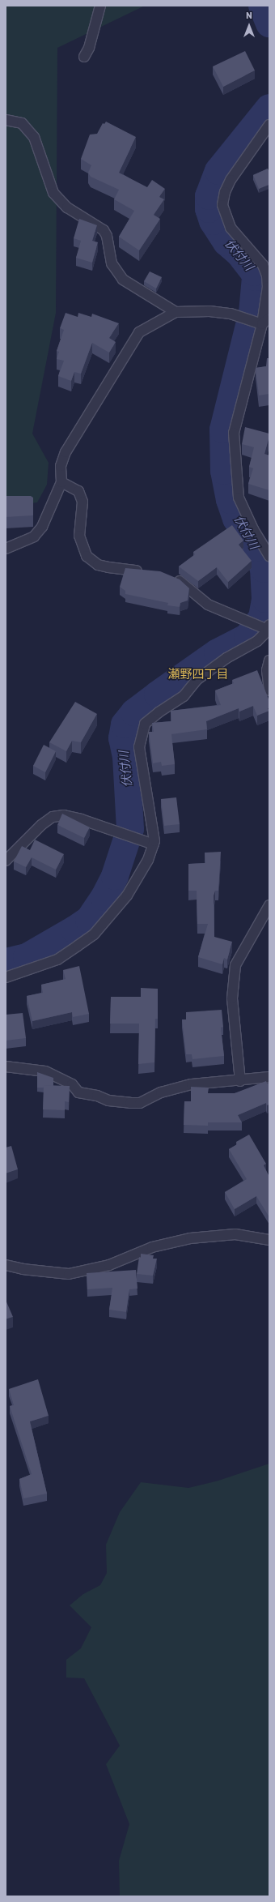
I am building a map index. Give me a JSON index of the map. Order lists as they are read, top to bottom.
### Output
{
  "districts": ["瀬野四丁目"],
  "water": ["伏付川"],
  "north": "top"
}
